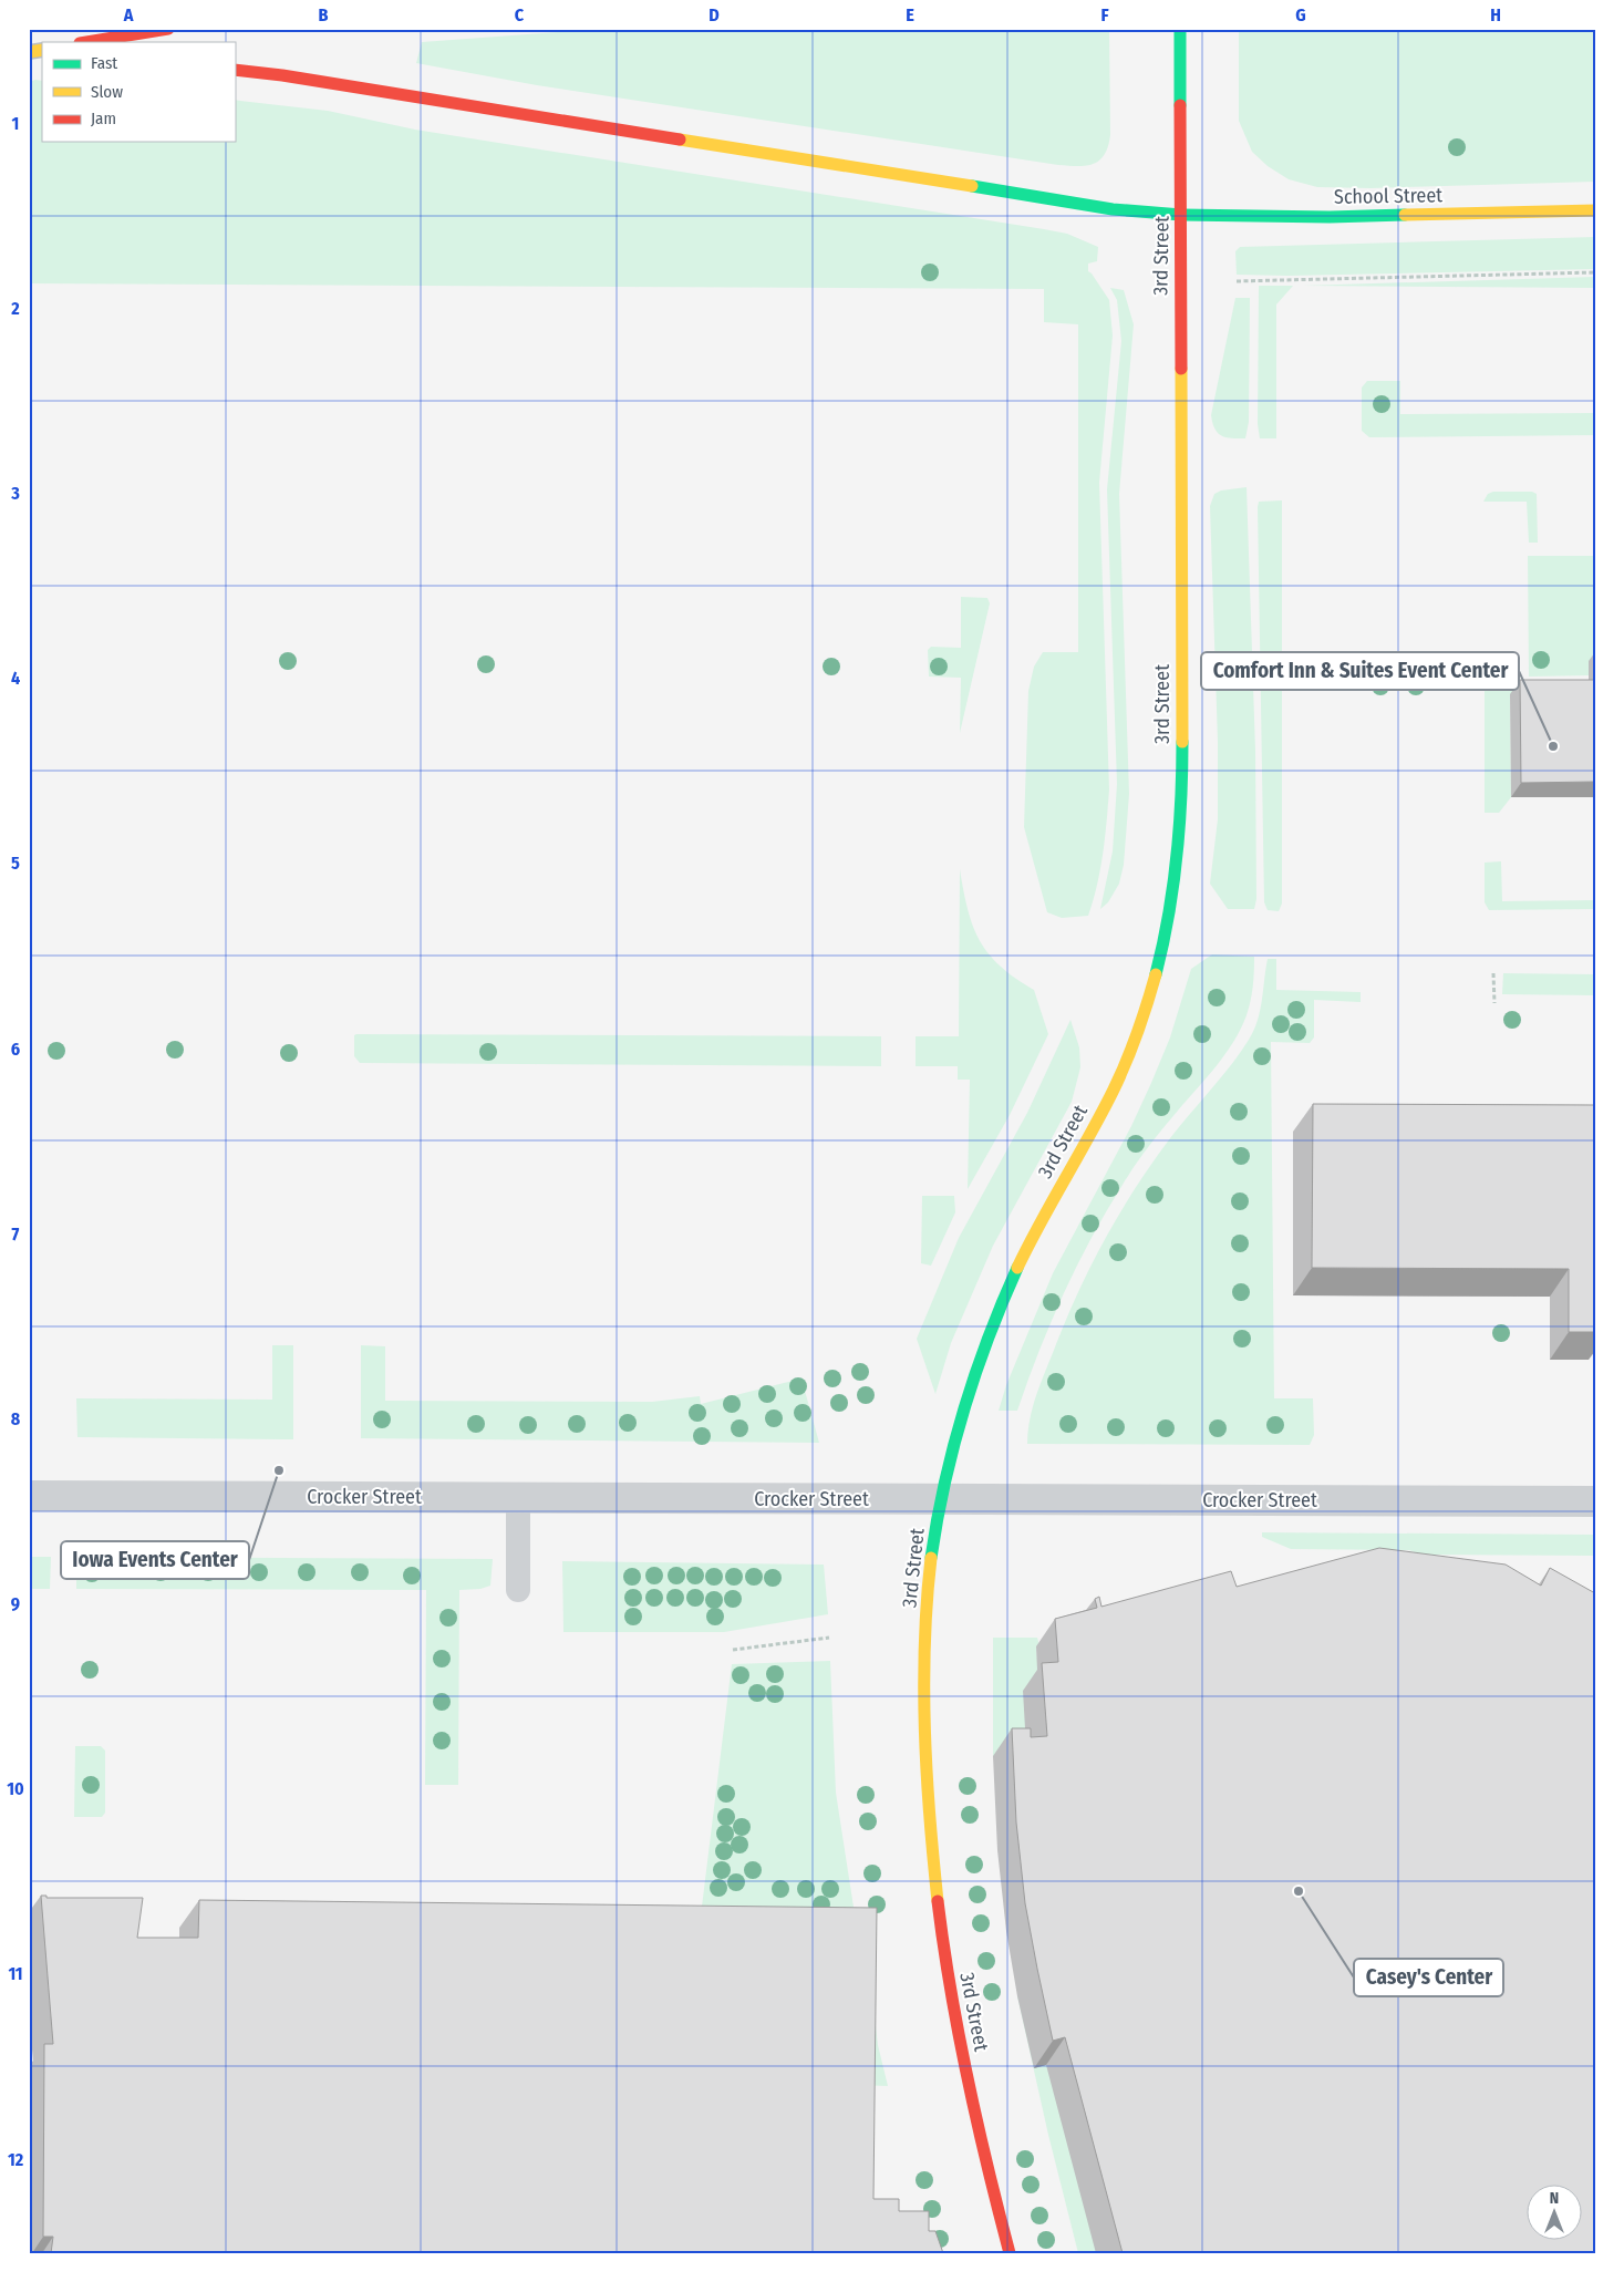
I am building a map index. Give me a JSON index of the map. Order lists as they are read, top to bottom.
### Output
{
  "streets": {
    "main road": ["School Street", "3rd Street"],
    "street": ["Crocker Street"]
  },
  "crossings": [
    ["School Street", "3rd Street"],
    ["3rd Street", "Crocker Street"]
  ],
  "places": ["Comfort Inn & Suites Event Center", "Iowa Events Center", "Casey's Center"],
  "legend": ["Fast", "Slow", "Jam"],
  "north": "top",
  "grid": {
    "columns": [
      "A",
      "B",
      "C",
      "D",
      "E",
      "F",
      "G",
      "H"
    ],
    "rows": [
      "1",
      "2",
      "3",
      "4",
      "5",
      "6",
      "7",
      "8",
      "9",
      "10",
      "11",
      "12"
    ]
  }
}
